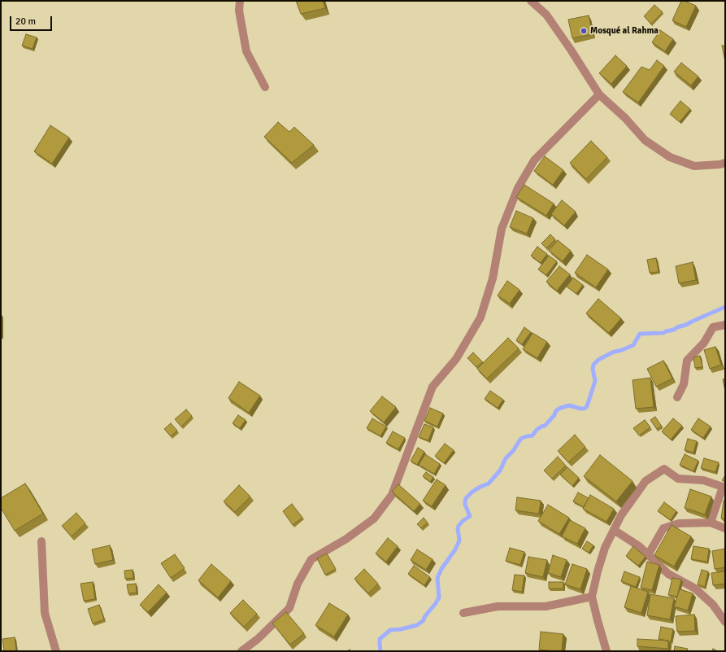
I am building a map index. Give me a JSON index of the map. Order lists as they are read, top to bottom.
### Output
{
  "places": ["Mosqué al Rahma"],
  "scale_bar": "20 m"
}
